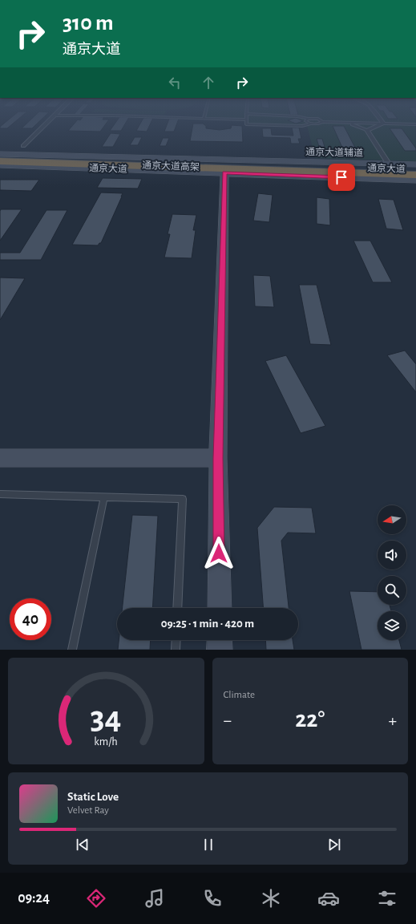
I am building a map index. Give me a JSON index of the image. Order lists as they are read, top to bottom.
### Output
{
  "streets": {
    "highway": ["通京大道高架", "通京大道"],
    "street": ["通京大道辅道"]
  },
  "crossings": [
    ["通京大道辅道", "通京大道"],
    ["通京大道高架", "通京大道"]
  ],
  "north": "left",
  "page": {
    "turn": ["310 m", "通京大道"],
    "limit": "40",
    "trip": "09:25 · 1 min · 420 m",
    "tile": "Climate",
    "heat": ["−", "22°", "+"],
    "song": ["Static Love", "Velvet Ray"],
    "tabs": "09:24",
    "gauge": ["34", "km/h"]
  }
}
